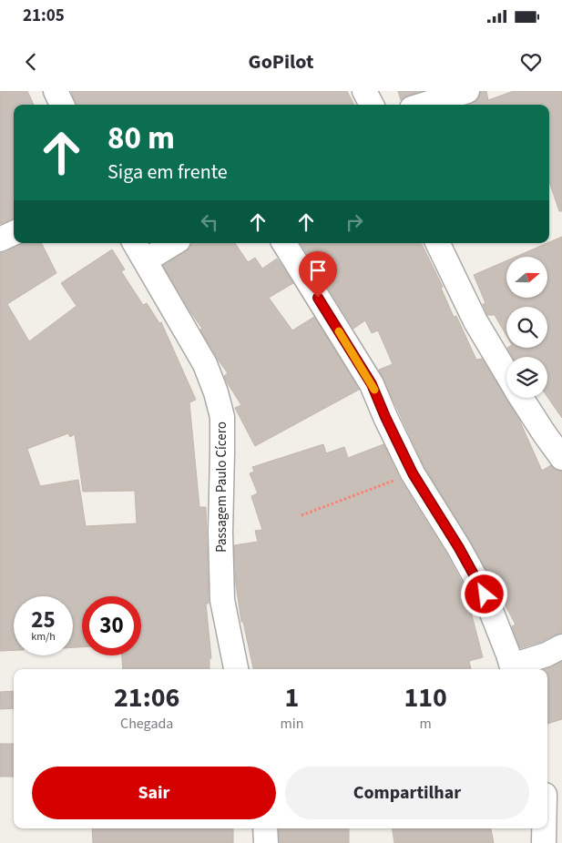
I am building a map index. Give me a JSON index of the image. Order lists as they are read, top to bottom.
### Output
{
  "streets": {
    "street": ["Passagem Paulo Cícero"]
  },
  "north": "right",
  "page": {
    "status": "21:05",
    "header": "GoPilot",
    "turn": ["80 m", "Siga em frente"],
    "speed": "25 km/h",
    "limit": "30",
    "eta": [
      "21:06",
      "Chegada",
      "1",
      "min",
      "110",
      "m"
    ],
    "buttons": ["Sair", "Compartilhar"]
  }
}
